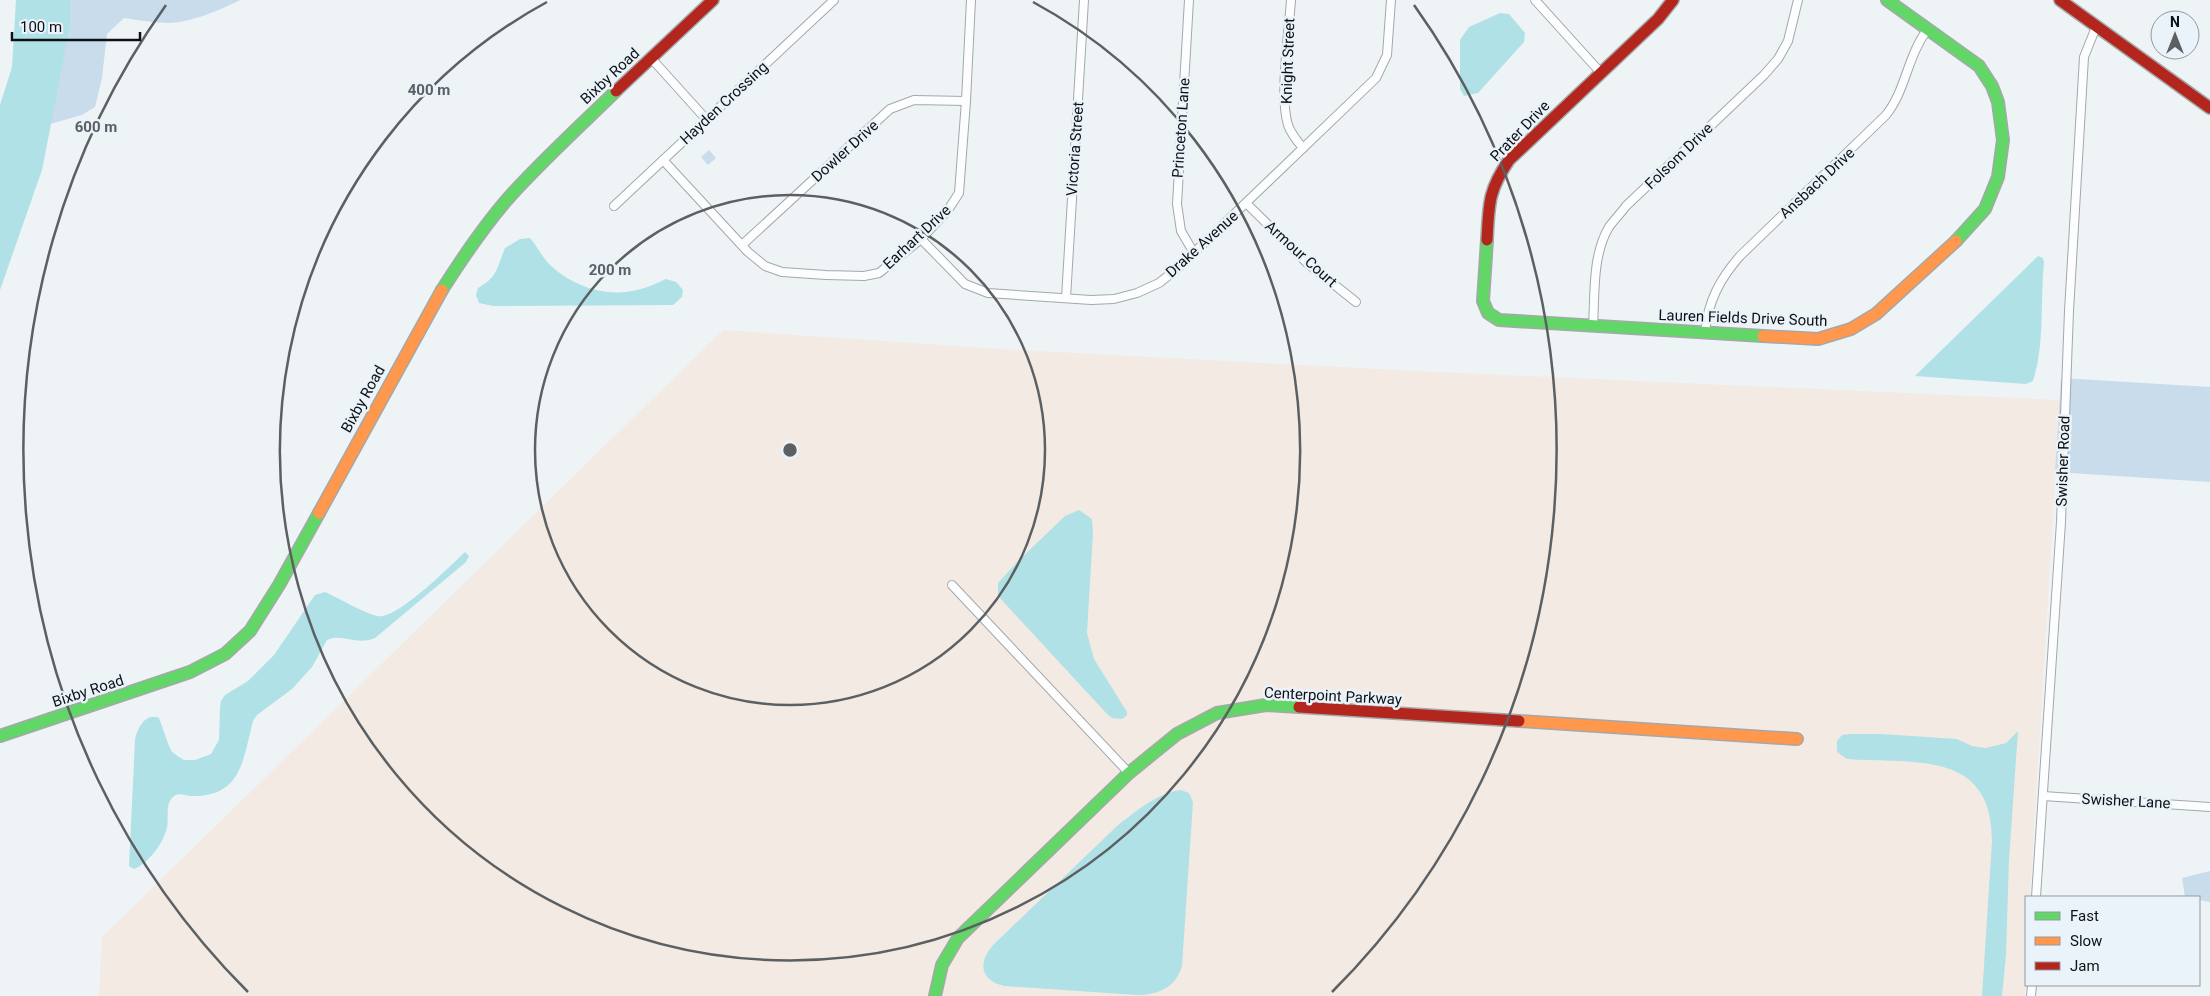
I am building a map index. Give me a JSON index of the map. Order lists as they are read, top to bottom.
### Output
{
  "streets": {
    "street": [
      "Knight Street",
      "Bixby Road",
      "Hayden Crossing",
      "Princeton Lane",
      "Prater Drive",
      "Victoria Street",
      "Dowler Drive",
      "Folsom Drive",
      "Ansbach Drive",
      "Earhart Drive",
      "Drake Avenue",
      "Armour Court",
      "Lauren Fields Drive South",
      "Swisher Road",
      "Centerpoint Parkway",
      "Swisher Lane"
    ]
  },
  "crossings": [
    ["Knight Street", "Drake Avenue"],
    ["Hayden Crossing", "Earhart Drive"],
    ["Princeton Lane", "Drake Avenue"],
    ["Prater Drive", "Lauren Fields Drive South"],
    ["Victoria Street", "Drake Avenue"],
    ["Dowler Drive", "Earhart Drive"],
    ["Folsom Drive", "Lauren Fields Drive South"],
    ["Ansbach Drive", "Lauren Fields Drive South"],
    ["Earhart Drive", "Drake Avenue"],
    ["Drake Avenue", "Armour Court"],
    ["Swisher Road", "Swisher Lane"]
  ],
  "legend": ["Fast", "Slow", "Jam"],
  "scale_bar": "100 m",
  "north": "top",
  "rings": ["400 m", "600 m", "200 m"]
}
